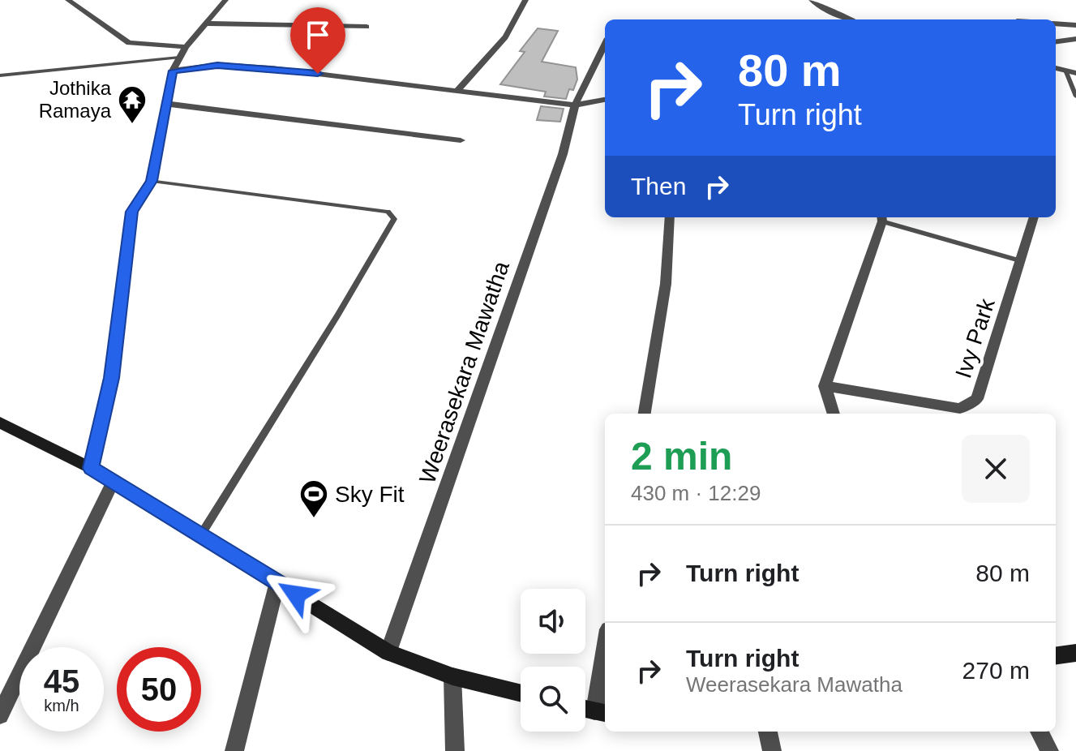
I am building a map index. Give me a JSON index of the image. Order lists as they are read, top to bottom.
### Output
{
  "streets": {
    "street": ["Ivy Park", "Weerasekara Mawatha"]
  },
  "places": {
    "temple": ["Jothika Ramaya"],
    "sports": ["Sky Fit"]
  },
  "page": {
    "turn": ["80 m", "Turn right"],
    "then": "Then",
    "heading": ["2 min", "430 m · 12:29"],
    "list": [
      {
        "name": "Turn right",
        "value": "80 m"
      },
      {
        "name": "Turn right",
        "note": "Weerasekara Mawatha",
        "value": "270 m"
      }
    ],
    "speed": "45 km/h",
    "limit": "50"
  }
}
